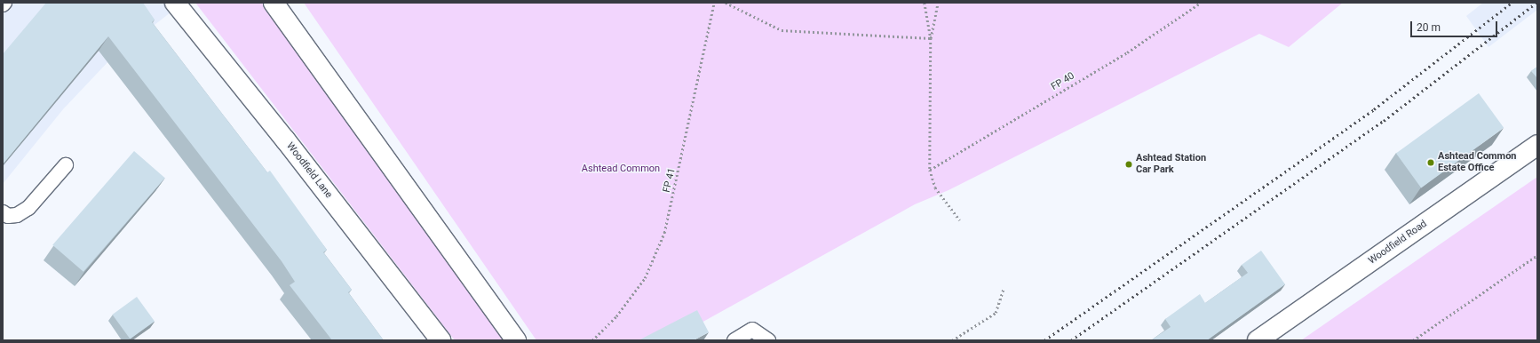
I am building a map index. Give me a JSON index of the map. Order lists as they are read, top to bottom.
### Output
{
  "streets": {
    "street": ["Woodfield Lane", "Woodfield Road"],
    "path": ["FP 40", "FP 41"]
  },
  "parks": ["Ashtead Common"],
  "places": ["Ashtead Common Estate Office", "Ashtead Station Car Park"],
  "scale_bar": "20 m"
}
